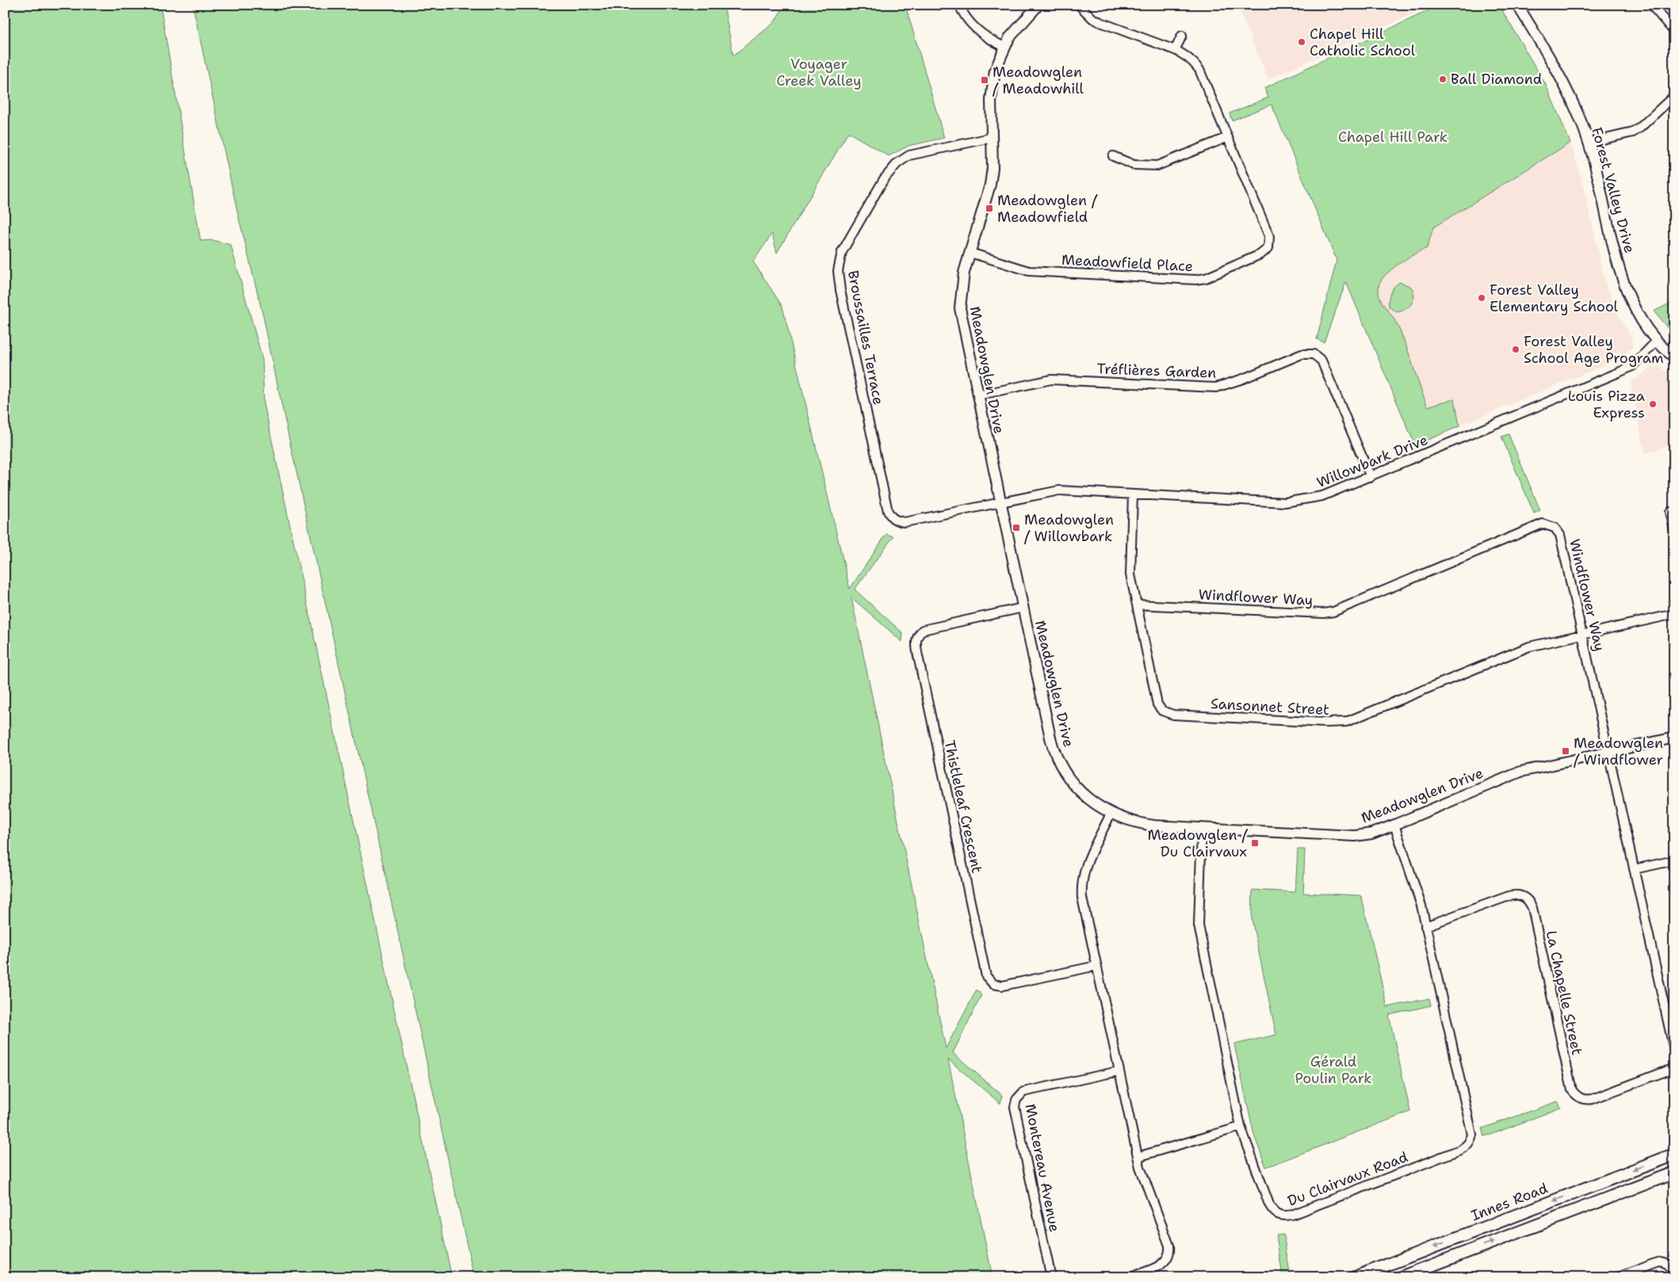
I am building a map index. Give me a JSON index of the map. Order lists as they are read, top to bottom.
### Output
{
  "streets": {
    "main road": ["Innes Road"],
    "street": [
      "Forest Valley Drive",
      "Meadowfield Place",
      "Broussailles Terrace",
      "Meadowglen Drive",
      "Tréflières Garden",
      "Willowbark Drive",
      "Windflower Way",
      "Sansonnet Street",
      "Thistleleaf Crescent",
      "La Chapelle Street",
      "Montereau Avenue",
      "Du Clairvaux Road"
    ]
  },
  "crossings": [
    ["Forest Valley Drive", "Willowbark Drive"],
    ["Meadowfield Place", "Meadowglen Drive"],
    ["Broussailles Terrace", "Meadowglen Drive"],
    ["Broussailles Terrace", "Willowbark Drive"],
    ["Meadowglen Drive", "Tréflières Garden"],
    ["Meadowglen Drive", "Willowbark Drive"],
    ["Meadowglen Drive", "Windflower Way"],
    ["Meadowglen Drive", "Thistleleaf Crescent"],
    ["Meadowglen Drive", "Du Clairvaux Road"],
    ["Tréflières Garden", "Willowbark Drive"],
    ["Willowbark Drive", "Sansonnet Street"],
    ["Windflower Way", "Sansonnet Street"],
    ["La Chapelle Street", "Du Clairvaux Road"]
  ],
  "parks": ["Voyager Creek Valley", "Chapel Hill Park", "Gérald Poulin Park"],
  "places": {
    "other": [
      "Chapel Hill Catholic School",
      "Ball Diamond",
      "Forest Valley Elementary School",
      "Forest Valley School Age Program",
      "Louis Pizza Express"
    ],
    "transit": [
      "Meadowglen / Meadowhill",
      "Meadowglen / Meadowfield",
      "Meadowglen / Willowbark",
      "Meadowglen / Windflower",
      "Meadowglen / Du Clairvaux"
    ]
  }
}
